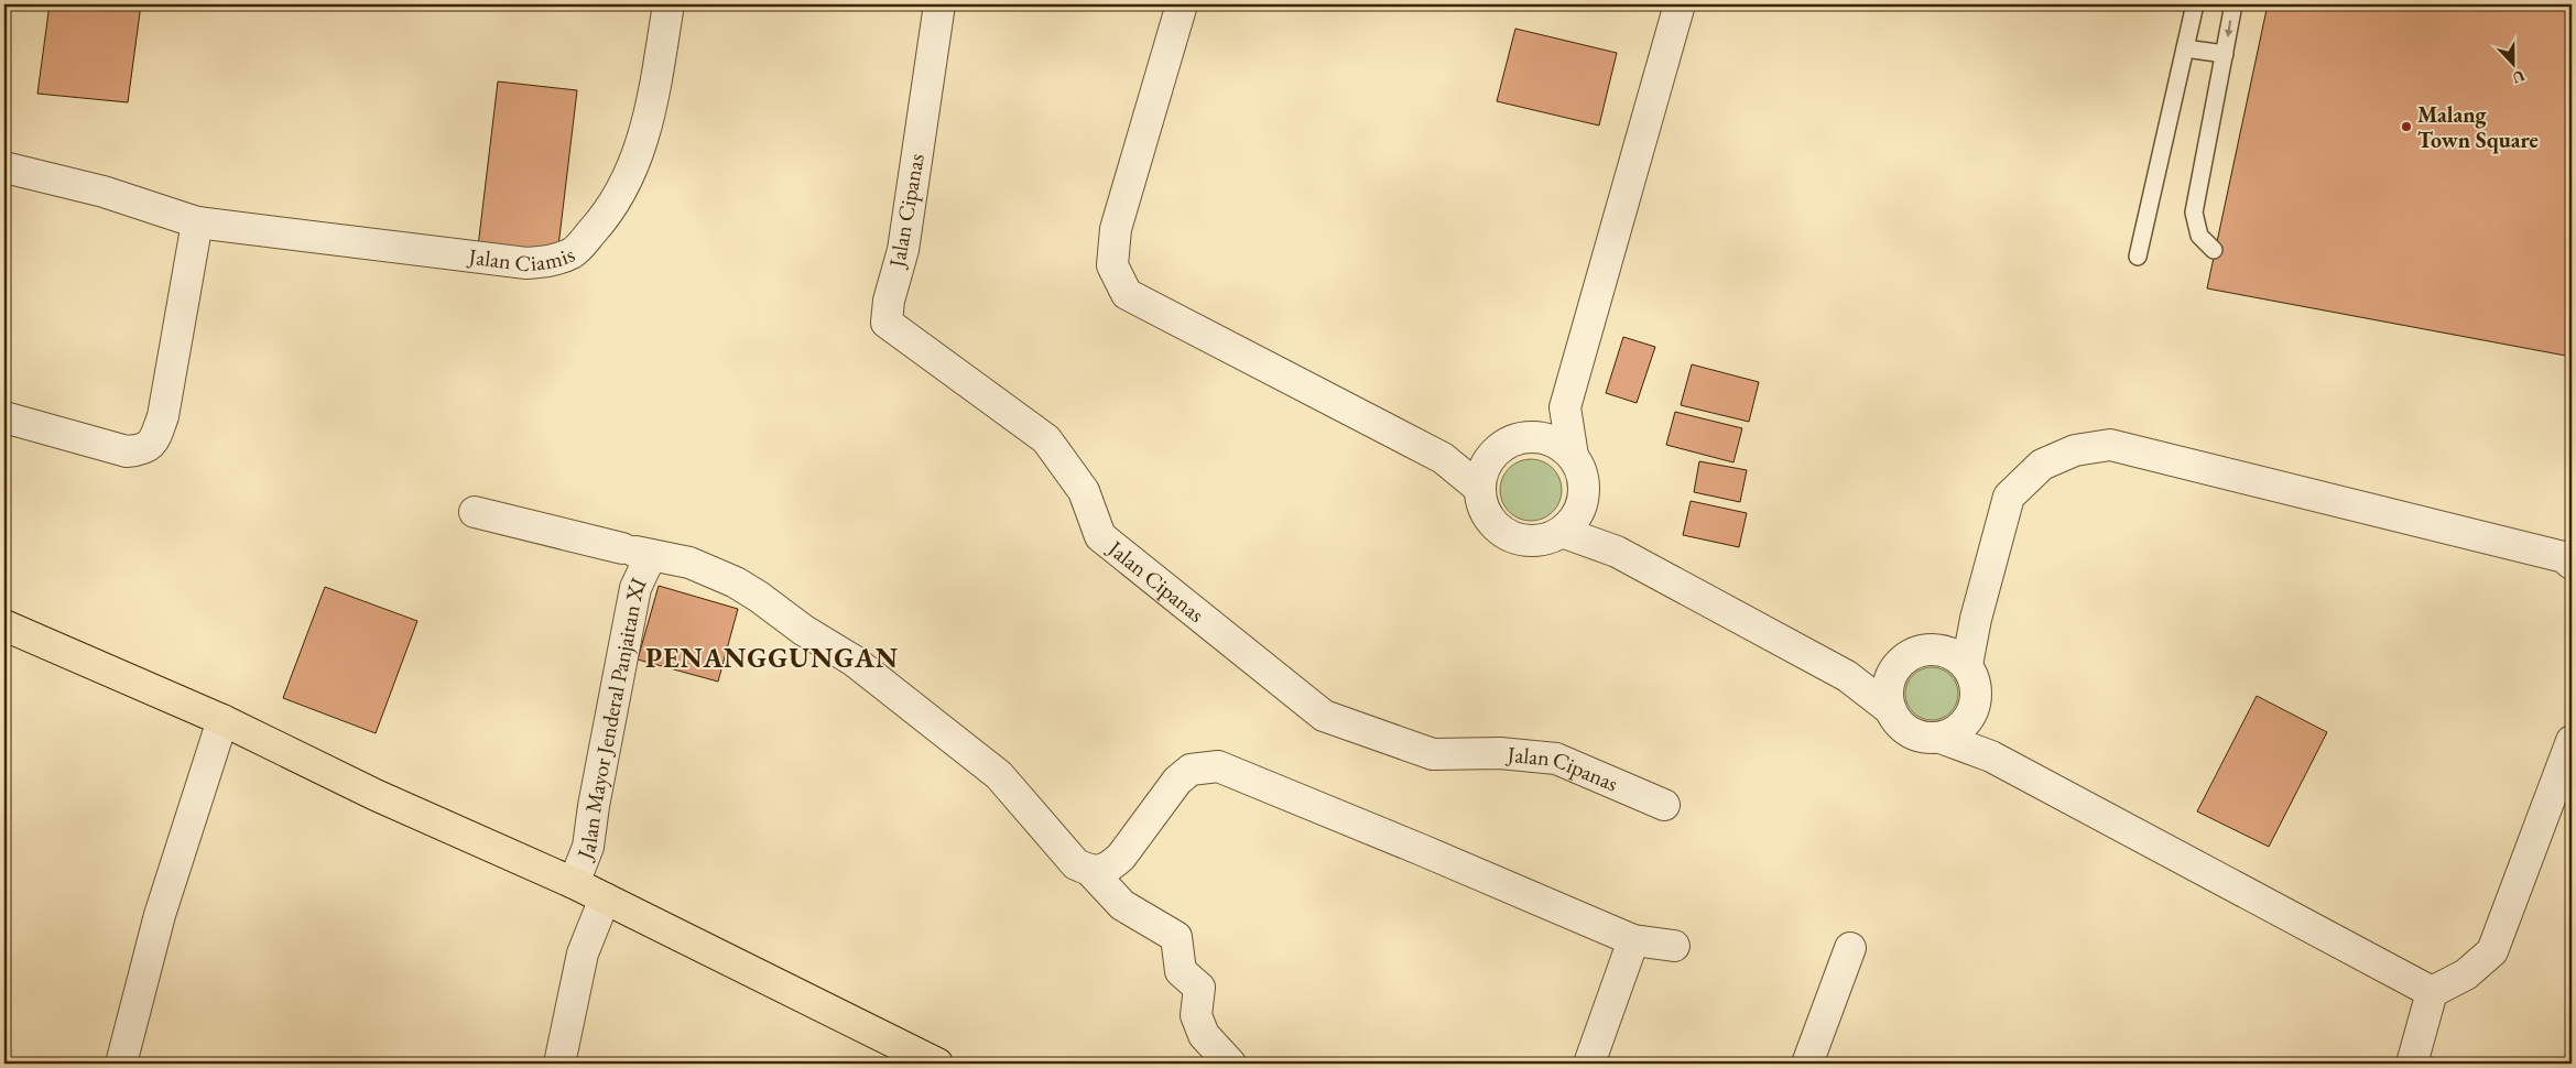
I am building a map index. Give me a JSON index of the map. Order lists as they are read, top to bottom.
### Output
{
  "streets": {
    "street": ["Jalan Cipanas", "Jalan Ciamis", "Jalan Mayor Jenderal Panjaitan XI"]
  },
  "districts": ["PENANGGUNGAN"],
  "places": ["Malang Town Square"],
  "north": "bottom"
}
